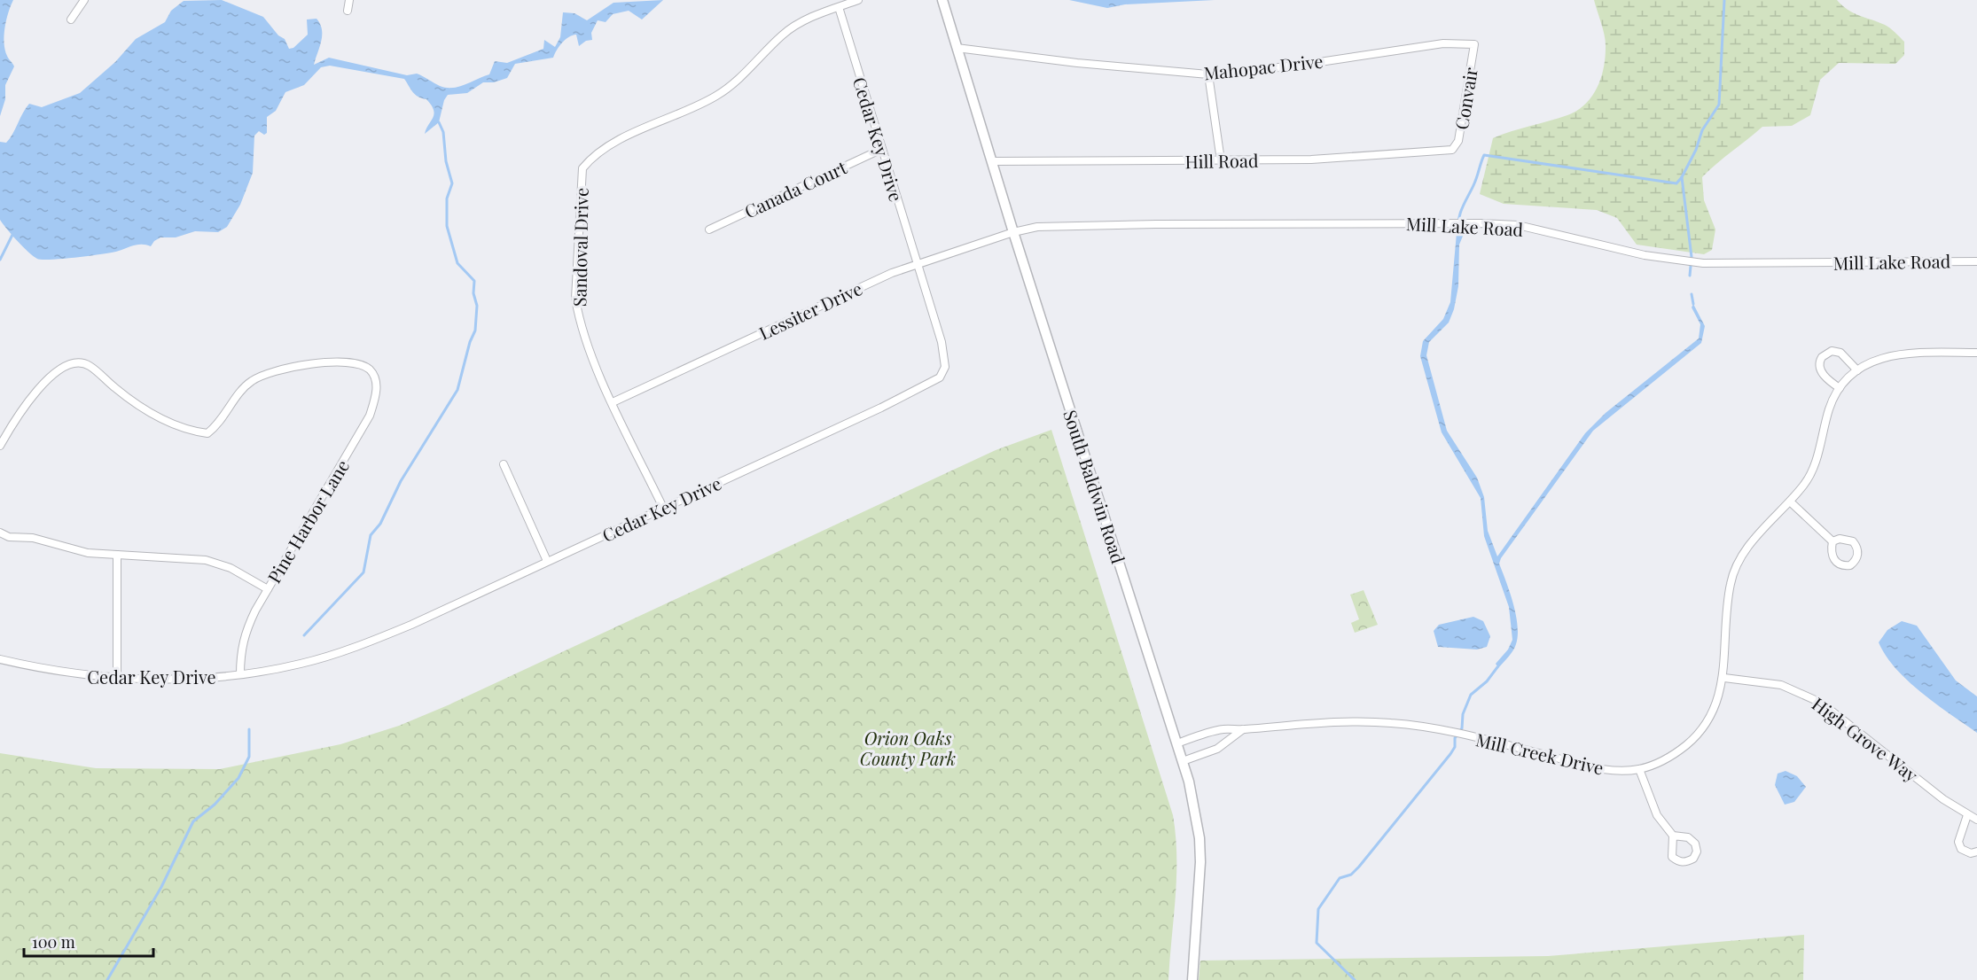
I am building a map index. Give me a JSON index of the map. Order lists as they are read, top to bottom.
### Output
{
  "streets": {
    "main road": ["South Baldwin Road"],
    "street": [
      "Mahopac Drive",
      "Convair",
      "Cedar Key Drive",
      "Hill Road",
      "Canada Court",
      "Mill Lake Road",
      "Sandoval Drive",
      "Lessiter Drive",
      "Pine Harbor Lane",
      "High Grove Way",
      "Mill Creek Drive"
    ]
  },
  "crossings": [
    ["Mahopac Drive", "Convair"],
    ["Mahopac Drive", "South Baldwin Road"],
    ["Convair", "Hill Road"],
    ["Cedar Key Drive", "Canada Court"],
    ["Cedar Key Drive", "Sandoval Drive"],
    ["Cedar Key Drive", "Lessiter Drive"],
    ["Cedar Key Drive", "Pine Harbor Lane"],
    ["Hill Road", "South Baldwin Road"],
    ["Mill Lake Road", "Lessiter Drive"],
    ["Mill Lake Road", "South Baldwin Road"],
    ["Sandoval Drive", "Lessiter Drive"],
    ["Lessiter Drive", "South Baldwin Road"],
    ["South Baldwin Road", "Mill Creek Drive"],
    ["High Grove Way", "Mill Creek Drive"]
  ],
  "parks": ["Orion Oaks County Park"],
  "scale_bar": "100 m"
}
